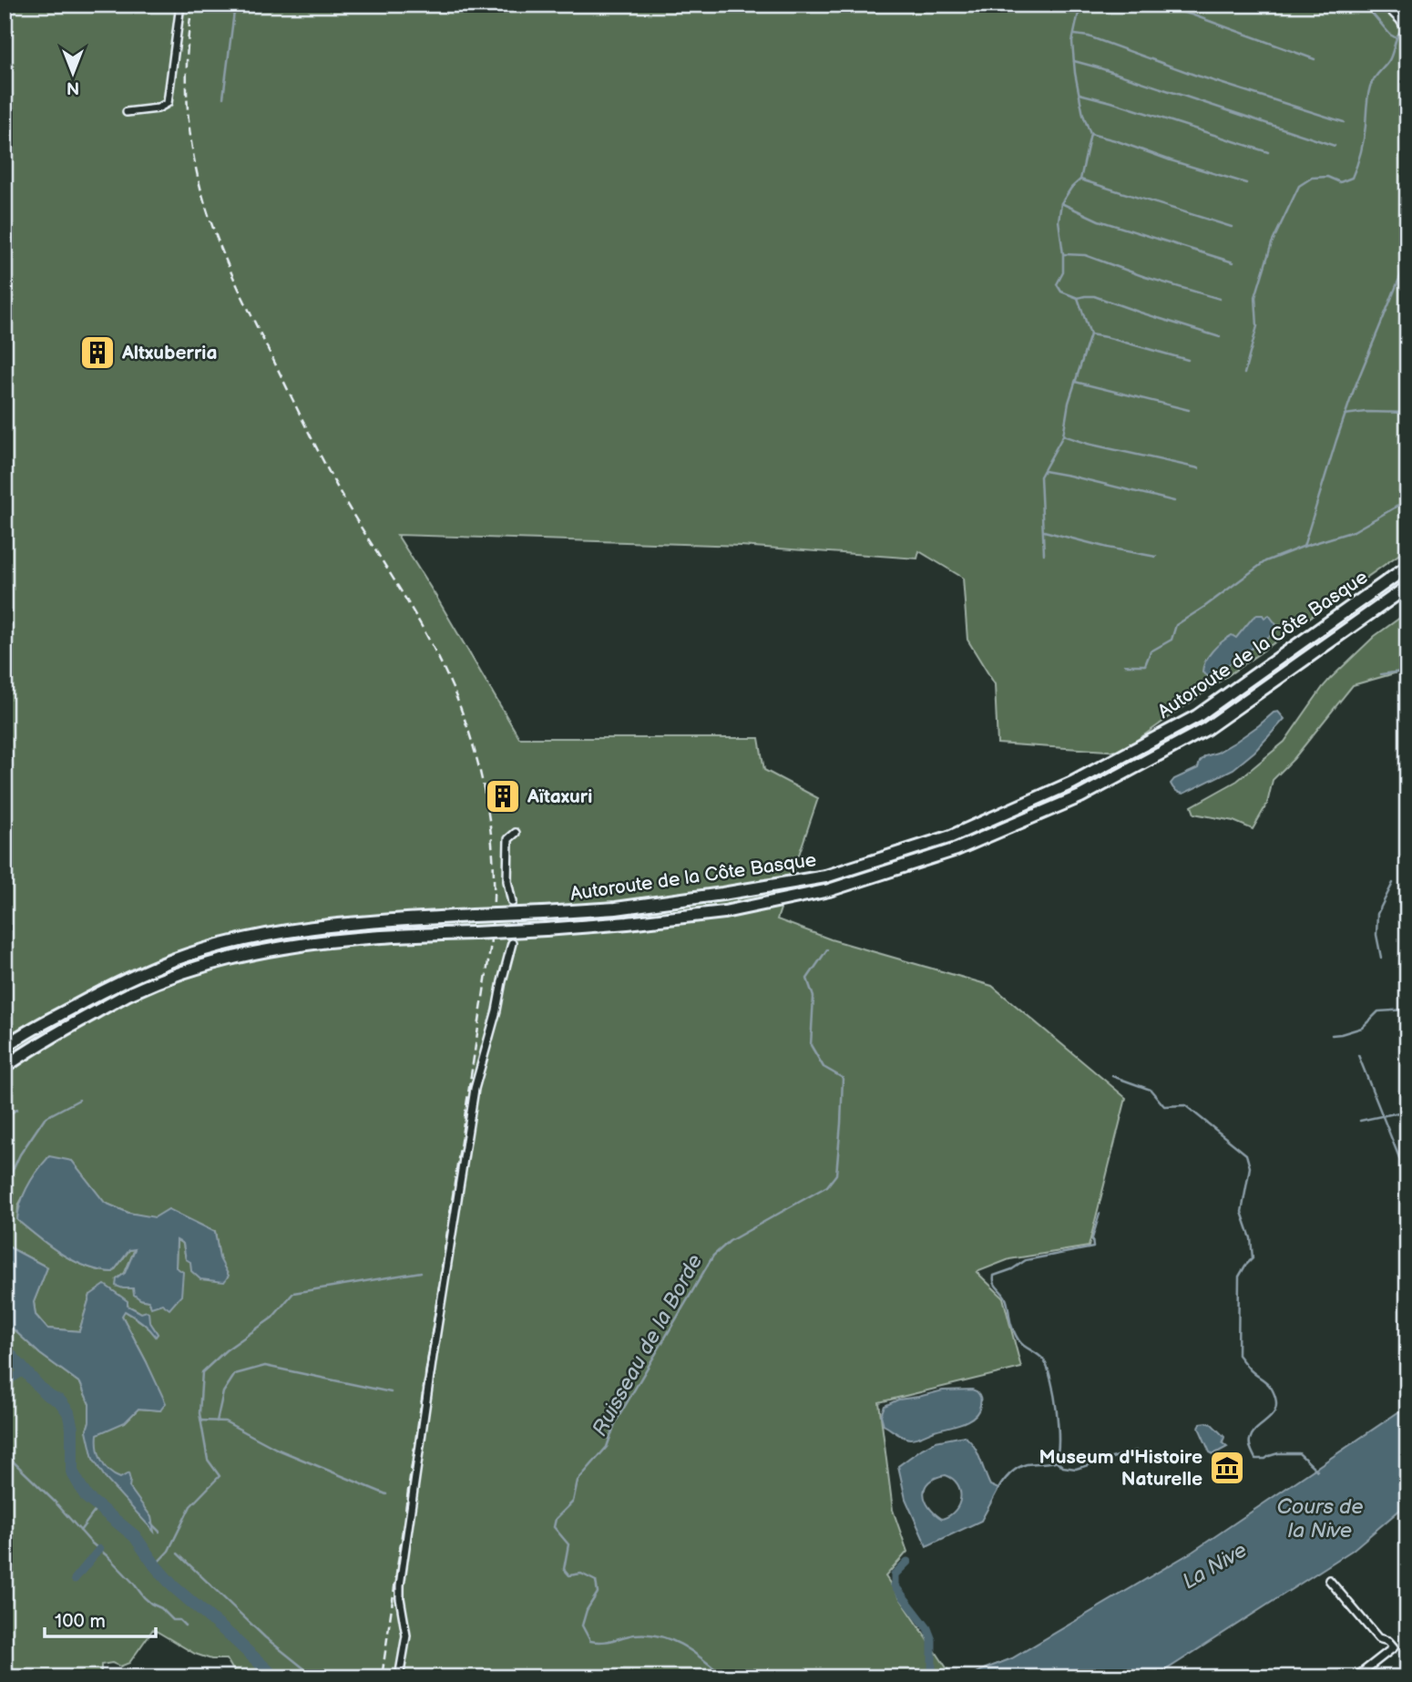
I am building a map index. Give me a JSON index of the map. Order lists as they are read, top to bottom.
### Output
{
  "streets": {
    "highway": ["Autoroute de la Côte Basque"]
  },
  "water": ["Ruisseau de la Borde", "Cours de la Nive", "La Nive"],
  "places": {
    "building": ["Altxuberria", "Aïtaxuri"],
    "museum": ["Museum d'Histoire Naturelle"]
  },
  "scale_bar": "100 m",
  "north": "bottom"
}
